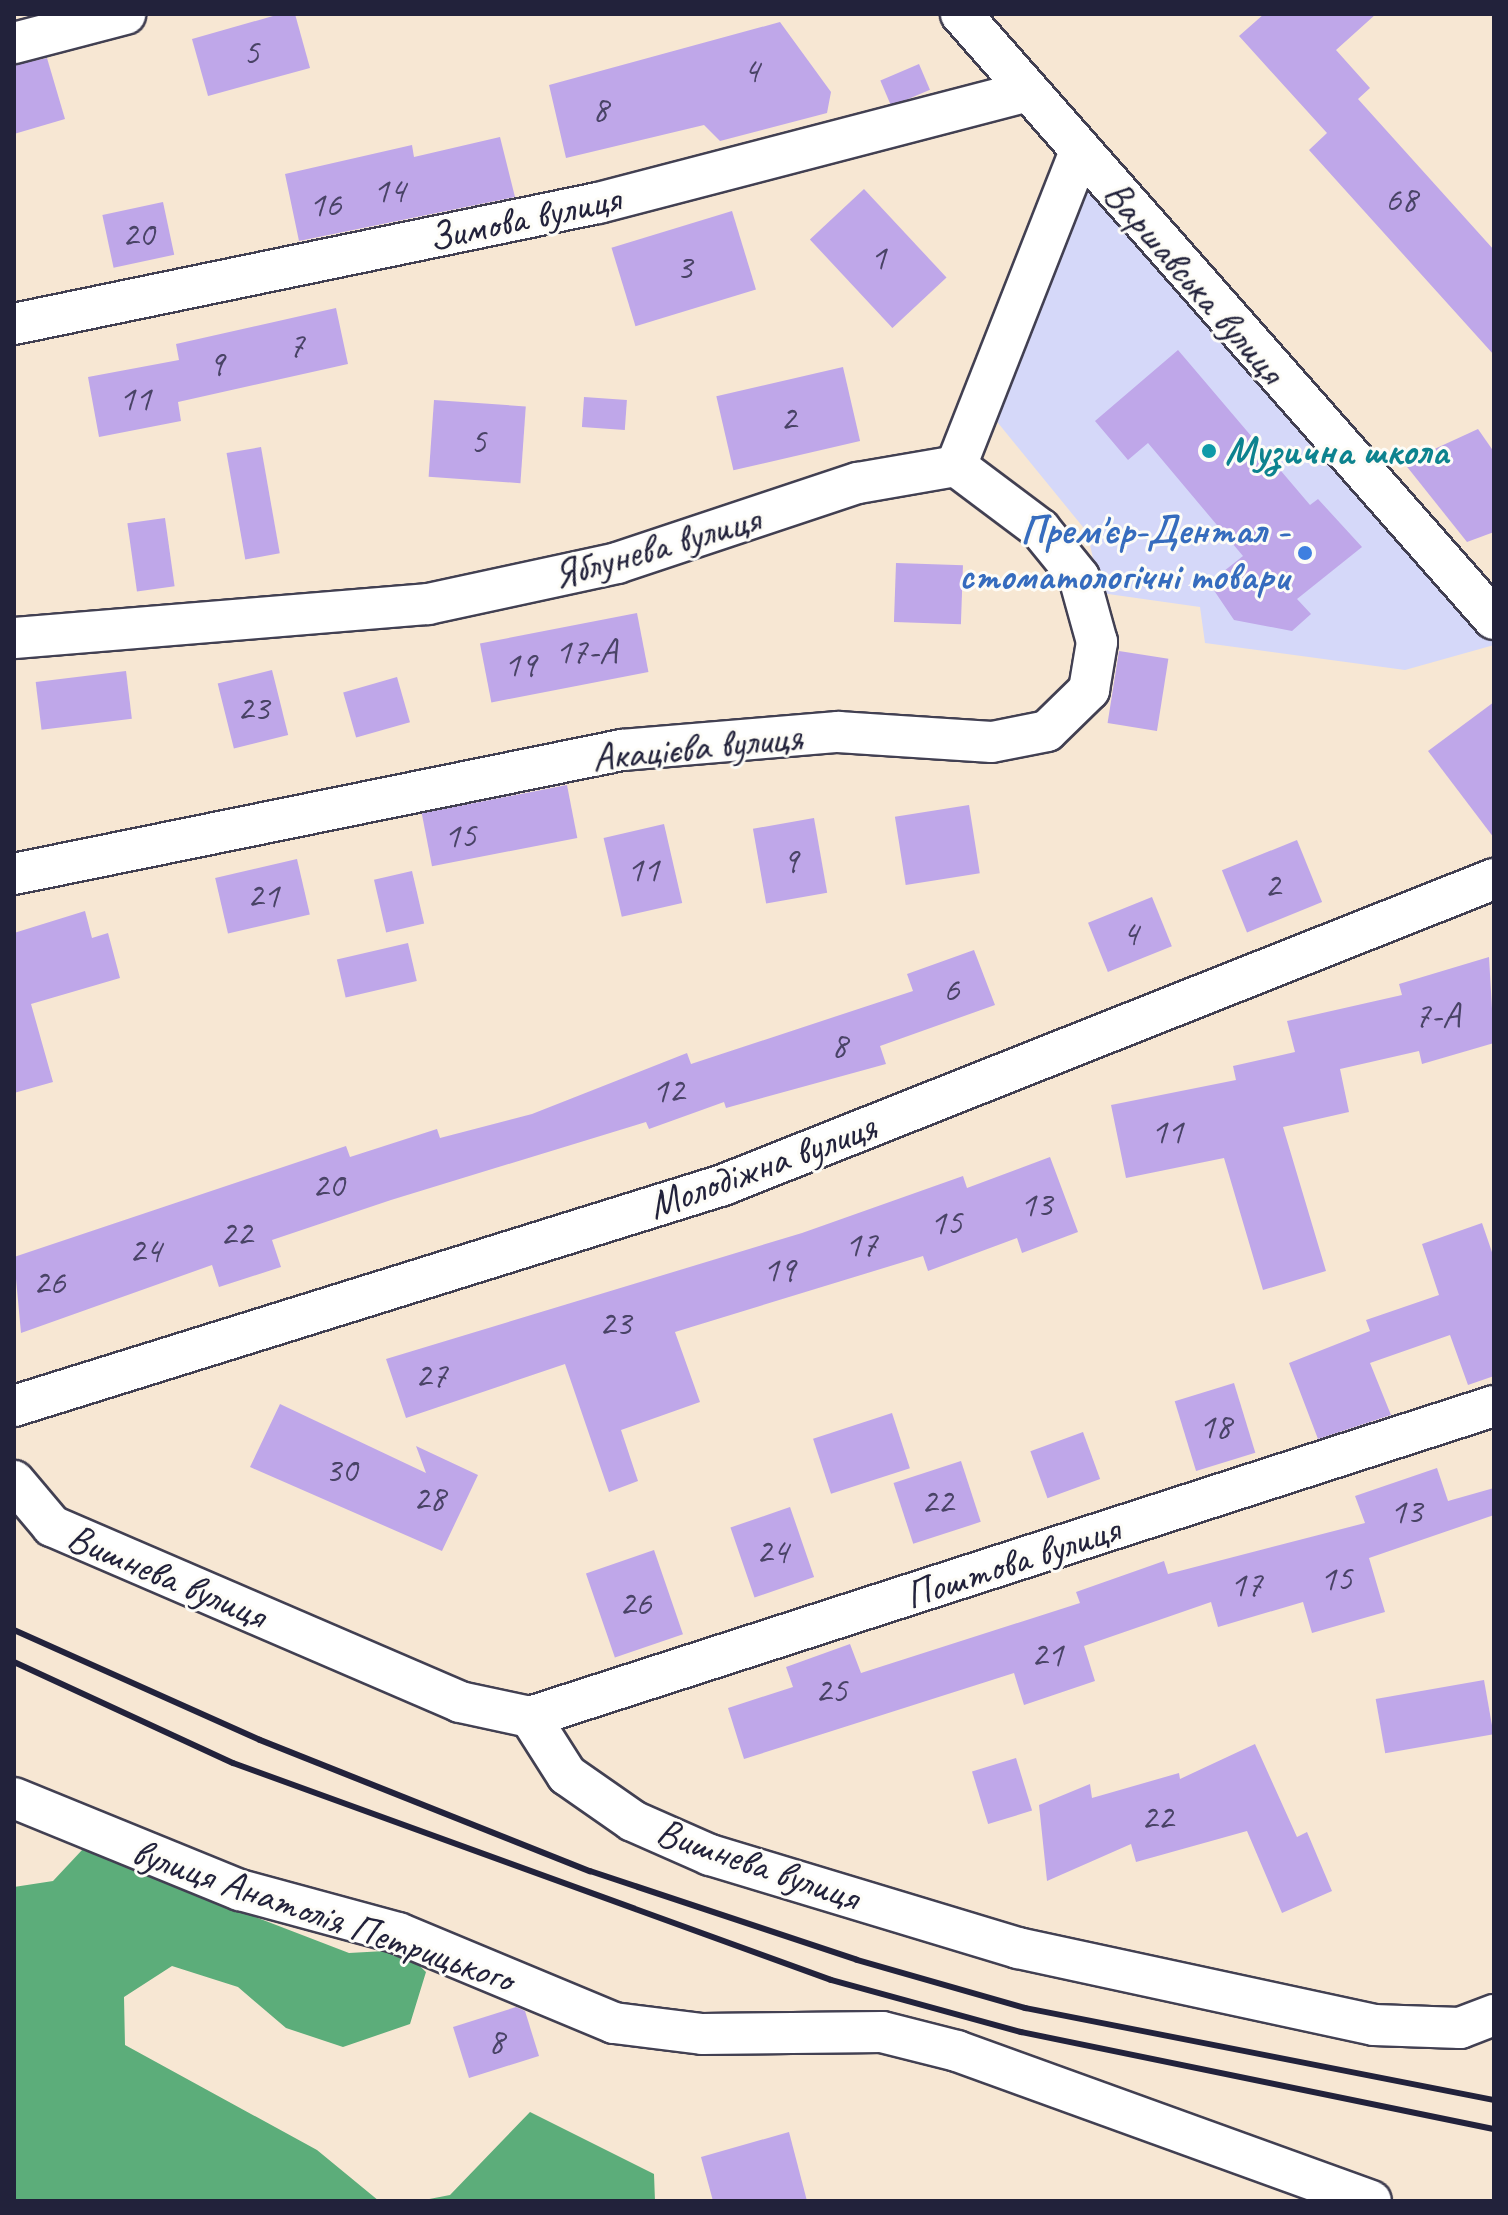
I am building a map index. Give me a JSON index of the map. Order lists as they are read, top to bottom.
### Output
{
  "streets": {
    "street": [
      "Зимова вулиця",
      "Варшавська вулиця",
      "Яблунева вулиця",
      "Акацієва вулиця",
      "Молодіжна вулиця",
      "Поштова вулиця",
      "Вишнева вулиця",
      "вулиця Анатолія Петрицького"
    ]
  },
  "crossings": [
    ["Зимова вулиця", "Варшавська вулиця"],
    ["Яблунева вулиця", "Акацієва вулиця"],
    ["Поштова вулиця", "Вишнева вулиця"]
  ],
  "places": ["Музична школа", "Прем'єр-Дентал - стоматологічні товари"],
  "house_numbers": [
    "5",
    "4",
    "8",
    "14",
    "68",
    "16",
    "20",
    "1",
    "3",
    "7",
    "9",
    "11",
    "2",
    "5",
    "17-А",
    "19",
    "23",
    "15",
    "9",
    "11",
    "2",
    "21",
    "4",
    "6",
    "7-А",
    "8",
    "12",
    "11",
    "20",
    "13",
    "15",
    "22",
    "17",
    "24",
    "19",
    "26",
    "23",
    "27",
    "18",
    "30",
    "28",
    "22",
    "13",
    "24",
    "15",
    "17",
    "26",
    "21",
    "25",
    "22",
    "8"
  ]
}
